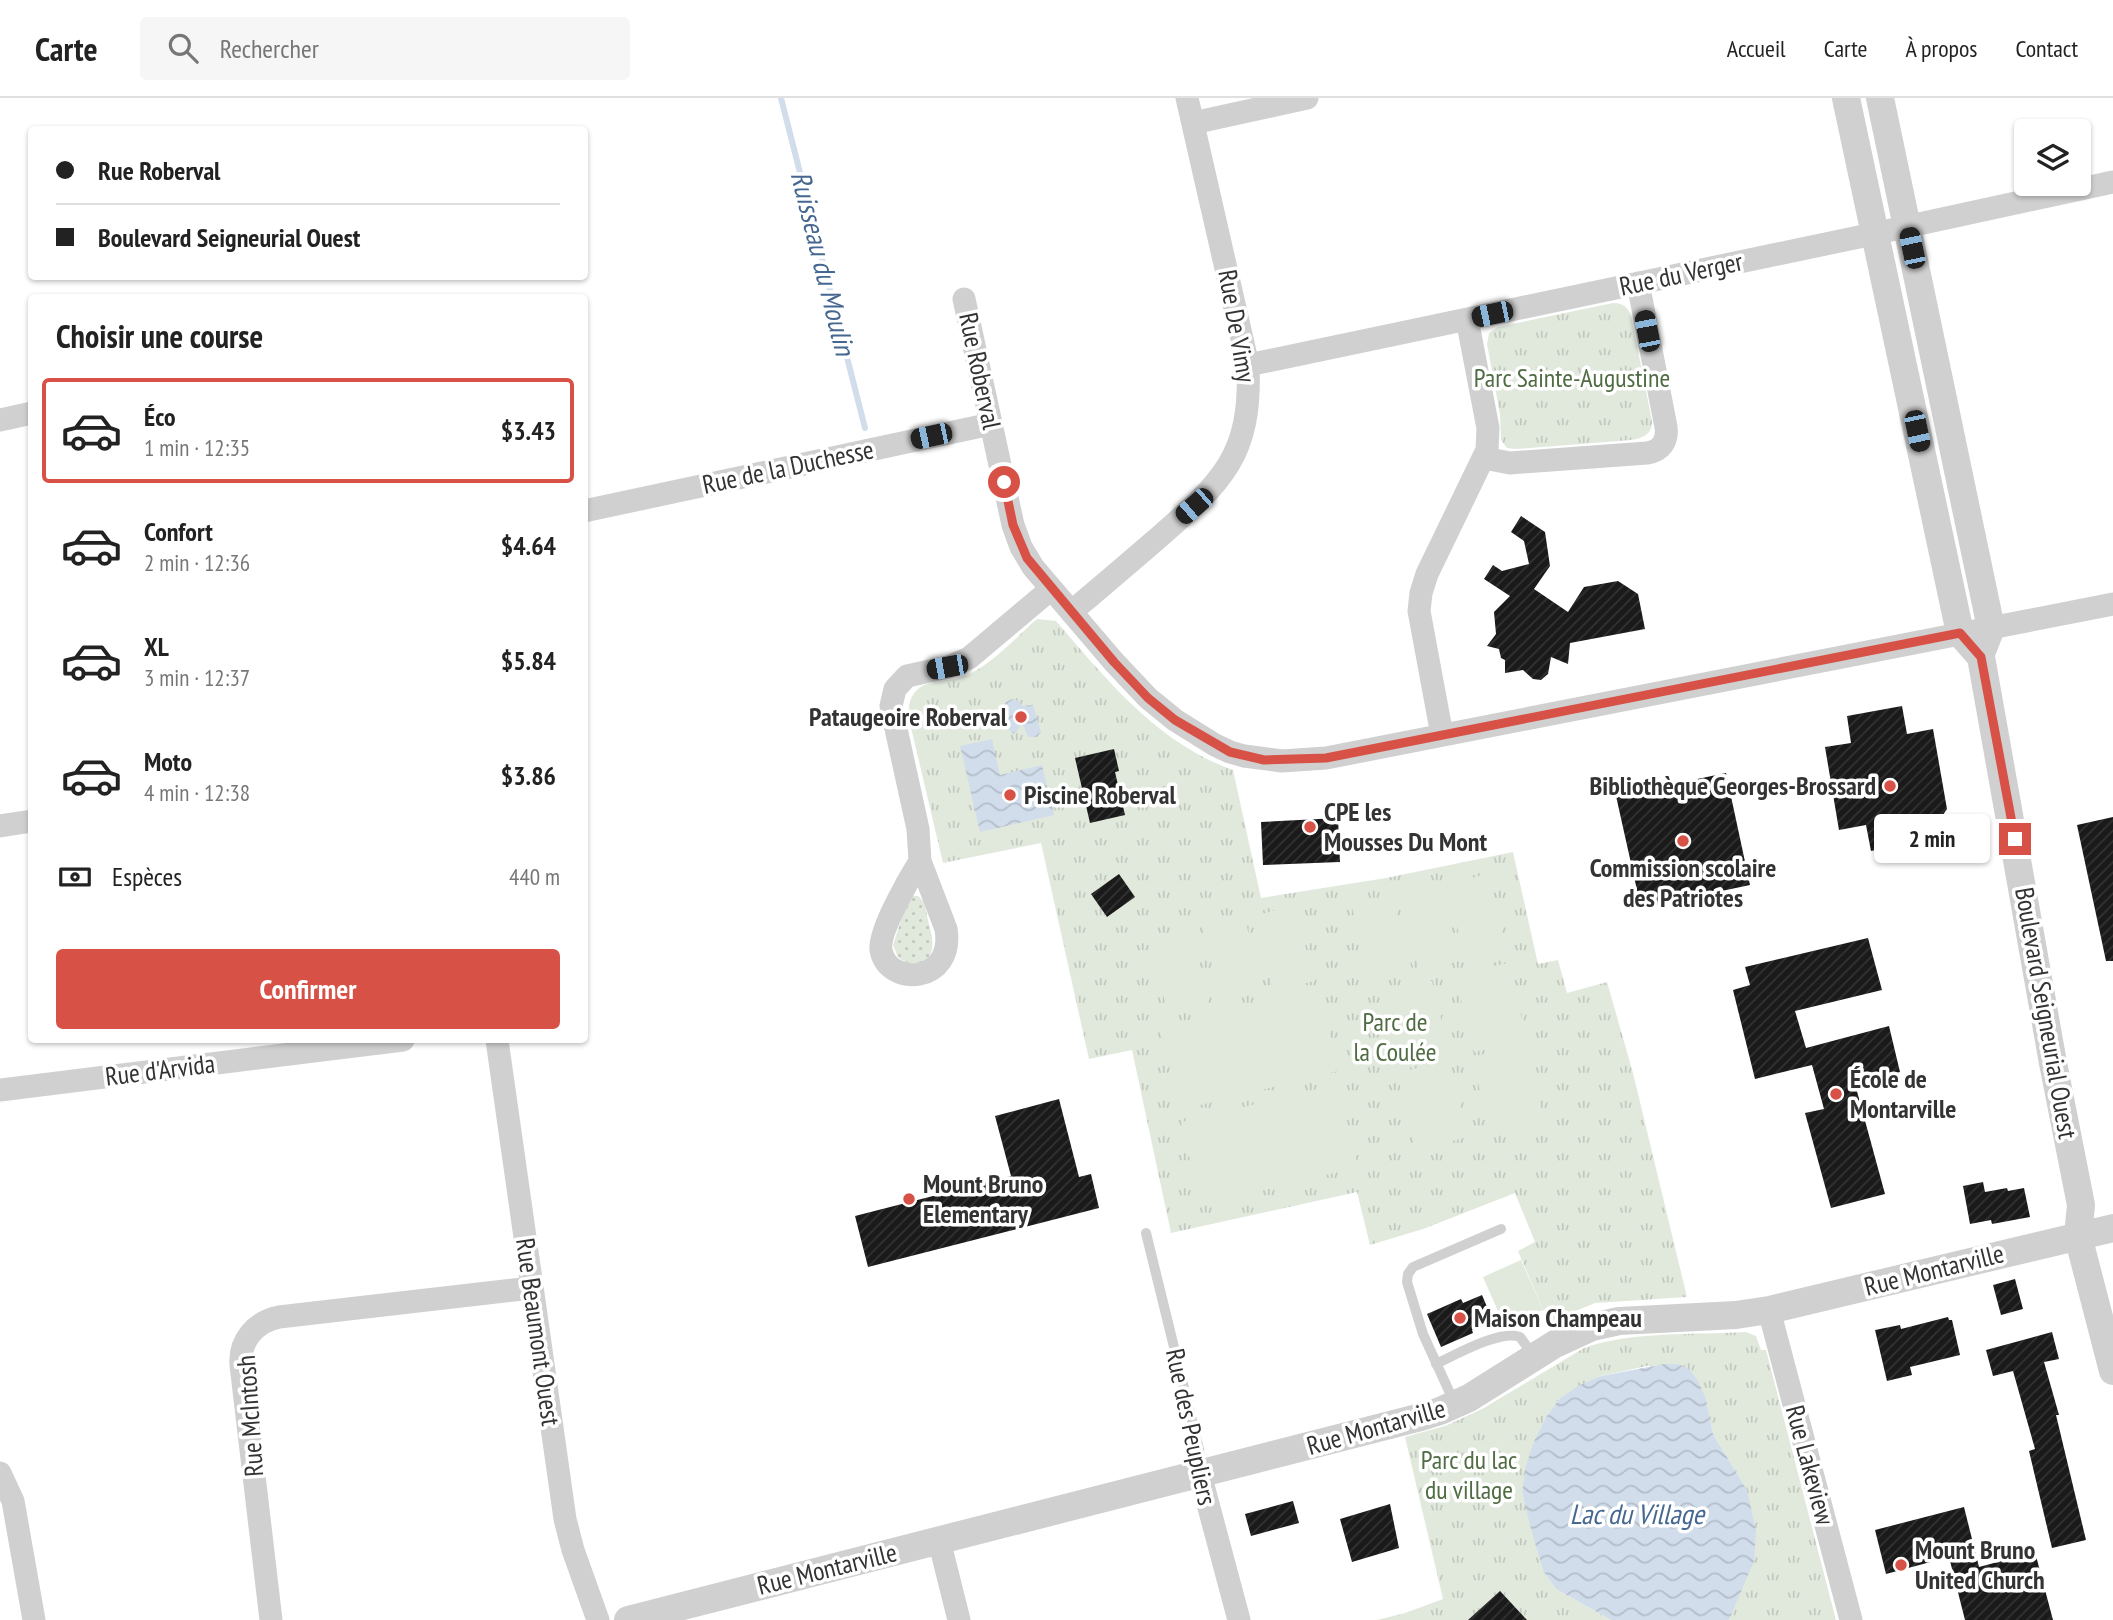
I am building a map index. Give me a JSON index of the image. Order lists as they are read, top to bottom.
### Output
{
  "streets": {
    "street": [
      "Rue du Verger",
      "Rue De Vimy",
      "Rue Roberval",
      "Rue de la Duchesse",
      "Boulevard Seigneurial Ouest",
      "Rue d'Arvida",
      "Rue Montarville",
      "Rue Beaumont Ouest",
      "Rue McIntosh",
      "Rue des Peupliers",
      "Rue Lakeview"
    ]
  },
  "crossings": [
    ["Rue du Verger", "Rue De Vimy"],
    ["Rue De Vimy", "Rue Roberval"],
    ["Rue Roberval", "Rue de la Duchesse"],
    ["Boulevard Seigneurial Ouest", "Rue Montarville"],
    ["Rue Montarville", "Rue des Peupliers"],
    ["Rue Montarville", "Rue Lakeview"],
    ["Rue Beaumont Ouest", "Rue McIntosh"]
  ],
  "water": ["Ruisseau du Moulin", "Lac du Village"],
  "parks": ["Parc Sainte-Augustine", "Parc de la Coulée", "Parc du lac du village"],
  "places": [
    "Pataugeoire Roberval",
    "Bibliothèque Georges-Brossard",
    "Piscine Roberval",
    "CPE les Mousses Du Mont",
    "Commission scolaire des Patriotes",
    "École de Montarville",
    "Mount Bruno Elementary",
    "Maison Champeau",
    "Mount Bruno United Church"
  ],
  "page": {
    "header": "Carte",
    "search": "Rechercher",
    "nav": [
      "Accueil",
      "Carte",
      "À propos",
      "Contact"
    ],
    "banner": ["Rue Roberval", "Boulevard Seigneurial Ouest"],
    "heading": "Choisir une course",
    "list": [
      {
        "name": "Éco",
        "note": "1 min · 12:35",
        "value": "$3.43"
      },
      {
        "name": "Confort",
        "note": "2 min · 12:36",
        "value": "$4.64"
      },
      {
        "name": "XL",
        "note": "3 min · 12:37",
        "value": "$5.84"
      },
      {
        "name": "Moto",
        "note": "4 min · 12:38",
        "value": "$3.86"
      }
    ],
    "bubble": "2 min",
    "pay": ["Espèces", "440 m"],
    "buttons": "Confirmer"
  }
}
